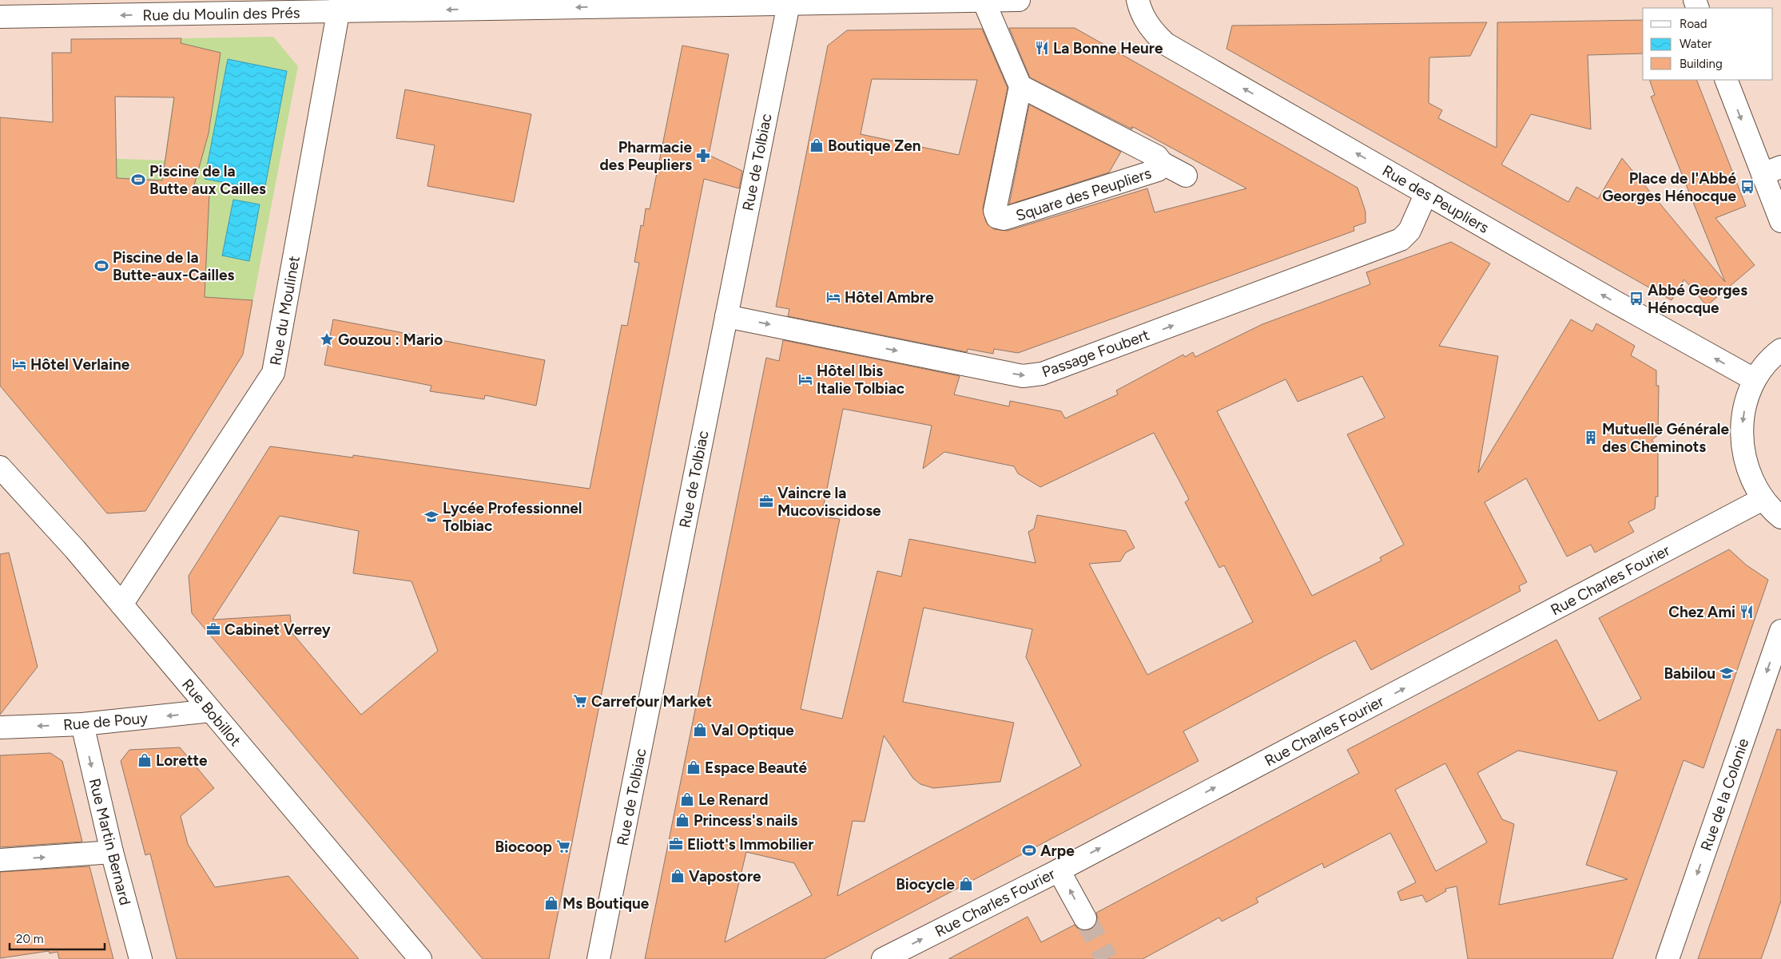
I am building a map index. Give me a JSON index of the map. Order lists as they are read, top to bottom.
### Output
{
  "streets": {
    "street": [
      "Rue du Moulin des Prés",
      "Rue de Tolbiac",
      "Square des Peupliers",
      "Rue des Peupliers",
      "Rue du Moulinet",
      "Passage Foubert",
      "Rue Charles Fourier",
      "Rue Bobillot",
      "Rue de Pouy",
      "Rue de la Colonie",
      "Rue Martin Bernard"
    ]
  },
  "crossings": [
    ["Rue du Moulin des Prés", "Rue de Tolbiac"],
    ["Rue du Moulin des Prés", "Rue du Moulinet"],
    ["Rue de Tolbiac", "Passage Foubert"],
    ["Rue des Peupliers", "Passage Foubert"],
    ["Rue du Moulinet", "Rue Bobillot"],
    ["Rue Bobillot", "Rue de Pouy"],
    ["Rue de Pouy", "Rue Martin Bernard"]
  ],
  "one_way": [
    "Rue du Moulin des Prés",
    "Rue des Peupliers",
    "Passage Foubert",
    "Rue Charles Fourier",
    "Rue de la Colonie",
    "Rue Martin Bernard"
  ],
  "places": {
    "restaurant": ["La Bonne Heure", "Chez Ami"],
    "shop": [
      "Boutique Zen",
      "Val Optique",
      "Lorette",
      "Espace Beauté",
      "Le Renard",
      "Princess's nails",
      "Vapostore",
      "Biocycle",
      "Ms Boutique"
    ],
    "pharmacy": ["Pharmacie des Peupliers"],
    "sports": ["Piscine de la Butte aux Cailles", "Piscine de la Butte-aux-Cailles", "Arpe"],
    "bus stop": ["Place de l'Abbé Georges Hénocque", "Abbé Georges Hénocque"],
    "hotel": ["Hôtel Ambre", "Hôtel Verlaine", "Hôtel Ibis Italie Tolbiac"],
    "place": ["Gouzou : Mario"],
    "building": ["Mutuelle Générale des Cheminots"],
    "office": ["Vaincre la Mucoviscidose", "Cabinet Verrey", "Eliott's Immobilier"],
    "school or university": ["Lycée Professionnel Tolbiac", "Babilou"],
    "supermarket": ["Carrefour Market", "Biocoop"]
  },
  "legend": ["Road", "Water", "Building"],
  "scale_bar": "20 m"
}
